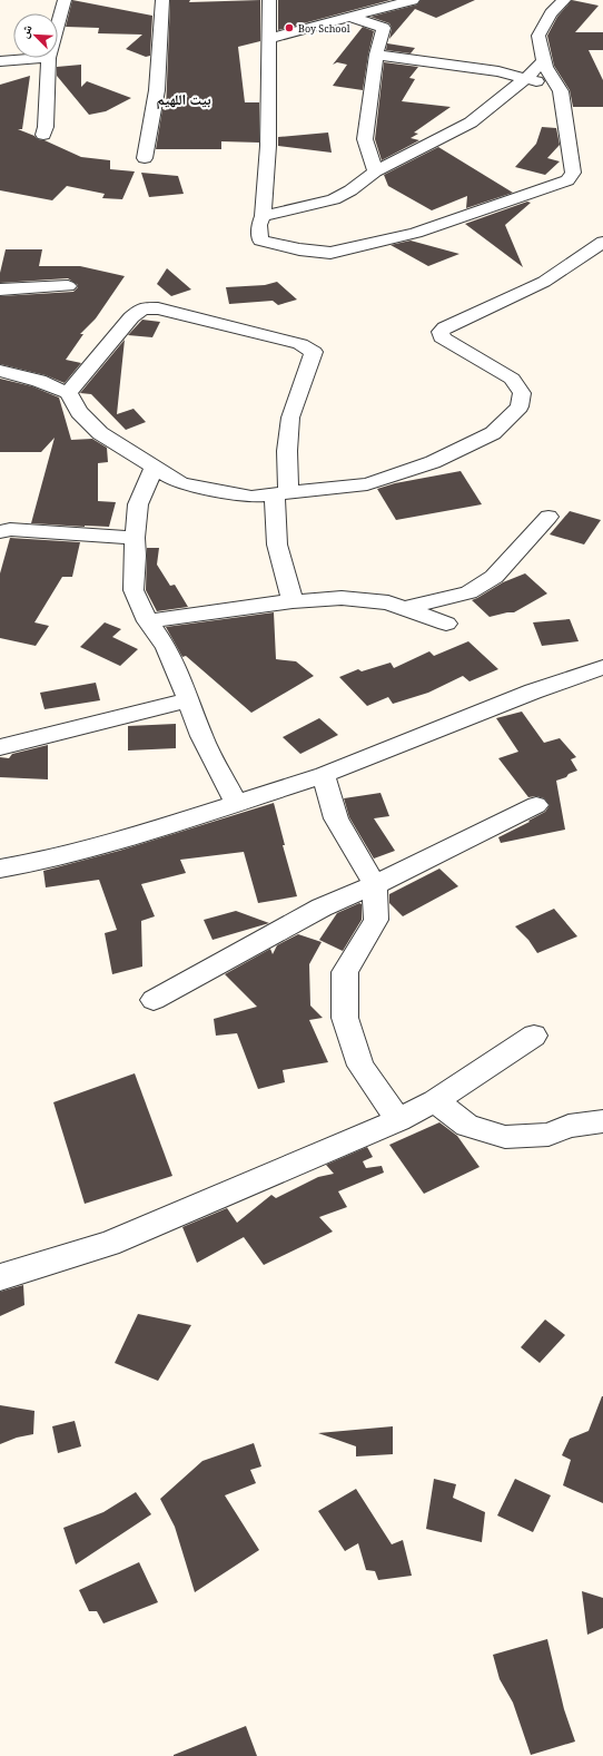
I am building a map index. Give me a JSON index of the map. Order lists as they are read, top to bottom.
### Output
{
  "districts": ["بيت اللهيم"],
  "places": ["Boy School"],
  "north": "top left"
}
